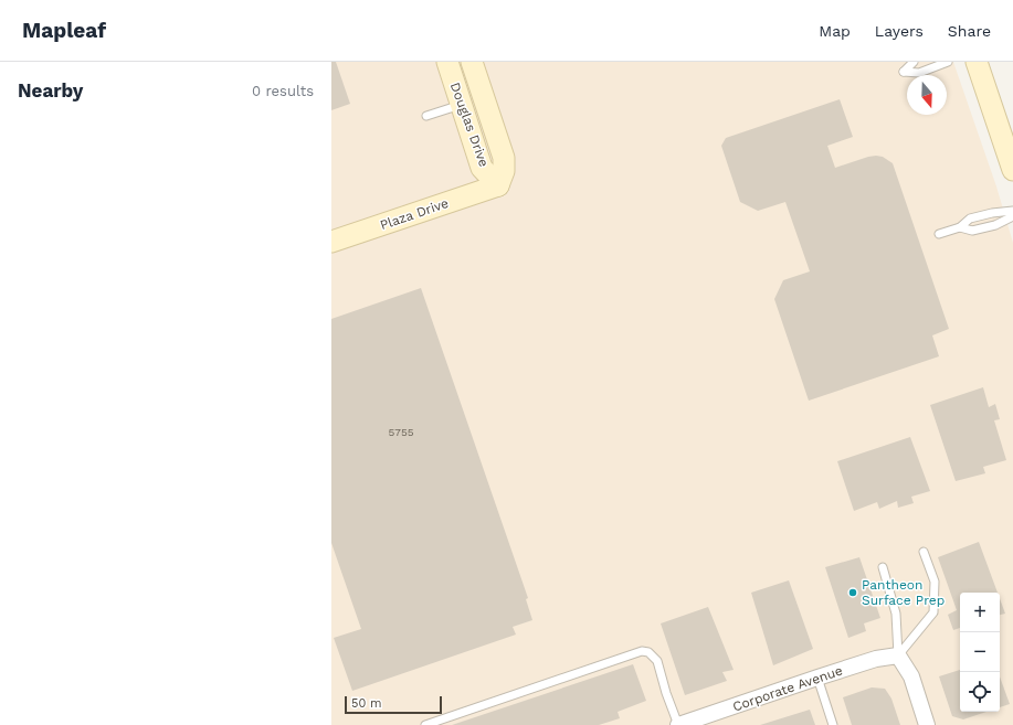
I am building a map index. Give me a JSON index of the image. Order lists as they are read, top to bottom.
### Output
{
  "streets": {
    "street": ["Douglas Drive", "Plaza Drive", "Corporate Avenue"]
  },
  "crossings": [
    ["Douglas Drive", "Plaza Drive"]
  ],
  "places": ["Pantheon Surface Prep"],
  "house_numbers": ["5755"],
  "scale_bar": "50 m",
  "north": "bottom",
  "page": {
    "header": "Mapleaf",
    "nav": ["Map", "Layers", "Share"],
    "heading": ["Nearby", "0 results"],
    "map_buttons": ["+", "−"],
    "scale": "50 m"
  }
}
